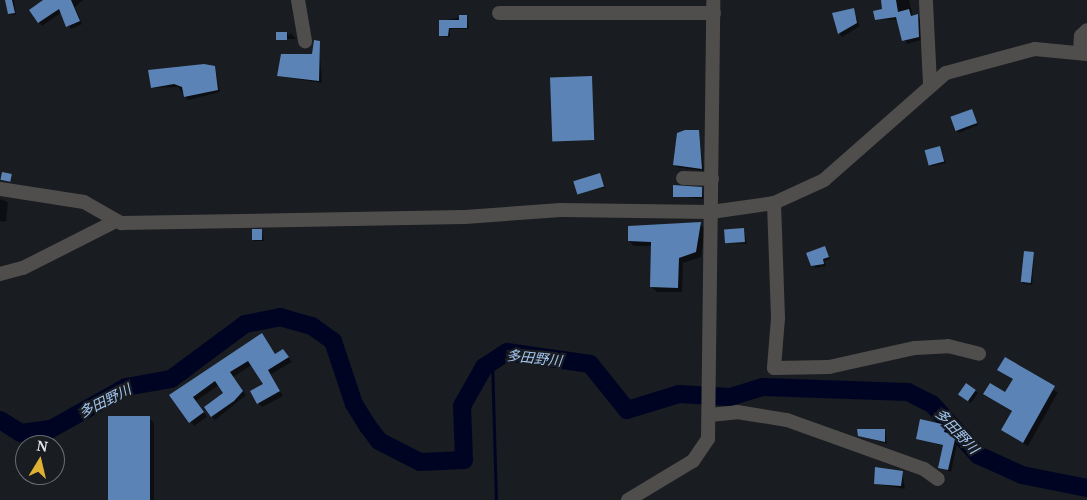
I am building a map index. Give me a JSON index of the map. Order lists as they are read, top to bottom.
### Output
{
  "water": ["多田野川"],
  "north": "top"
}
